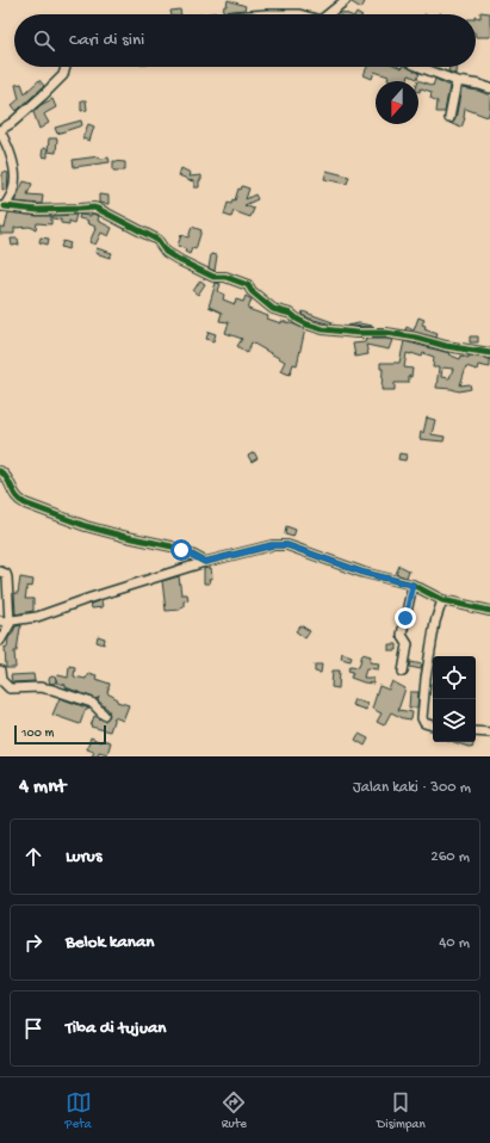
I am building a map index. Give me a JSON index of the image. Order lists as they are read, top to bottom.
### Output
{
  "scale_bar": "100 m",
  "north": "bottom",
  "page": {
    "search": "Cari di sini",
    "scale": "100 m",
    "heading": ["4 mnt", "Jalan kaki · 300 m"],
    "list": [
      ["Lurus", "260 m"],
      ["Belok kanan", "40 m"],
      "Tiba di tujuan"
    ],
    "nav": ["Peta", "Rute", "Disimpan"]
  }
}
